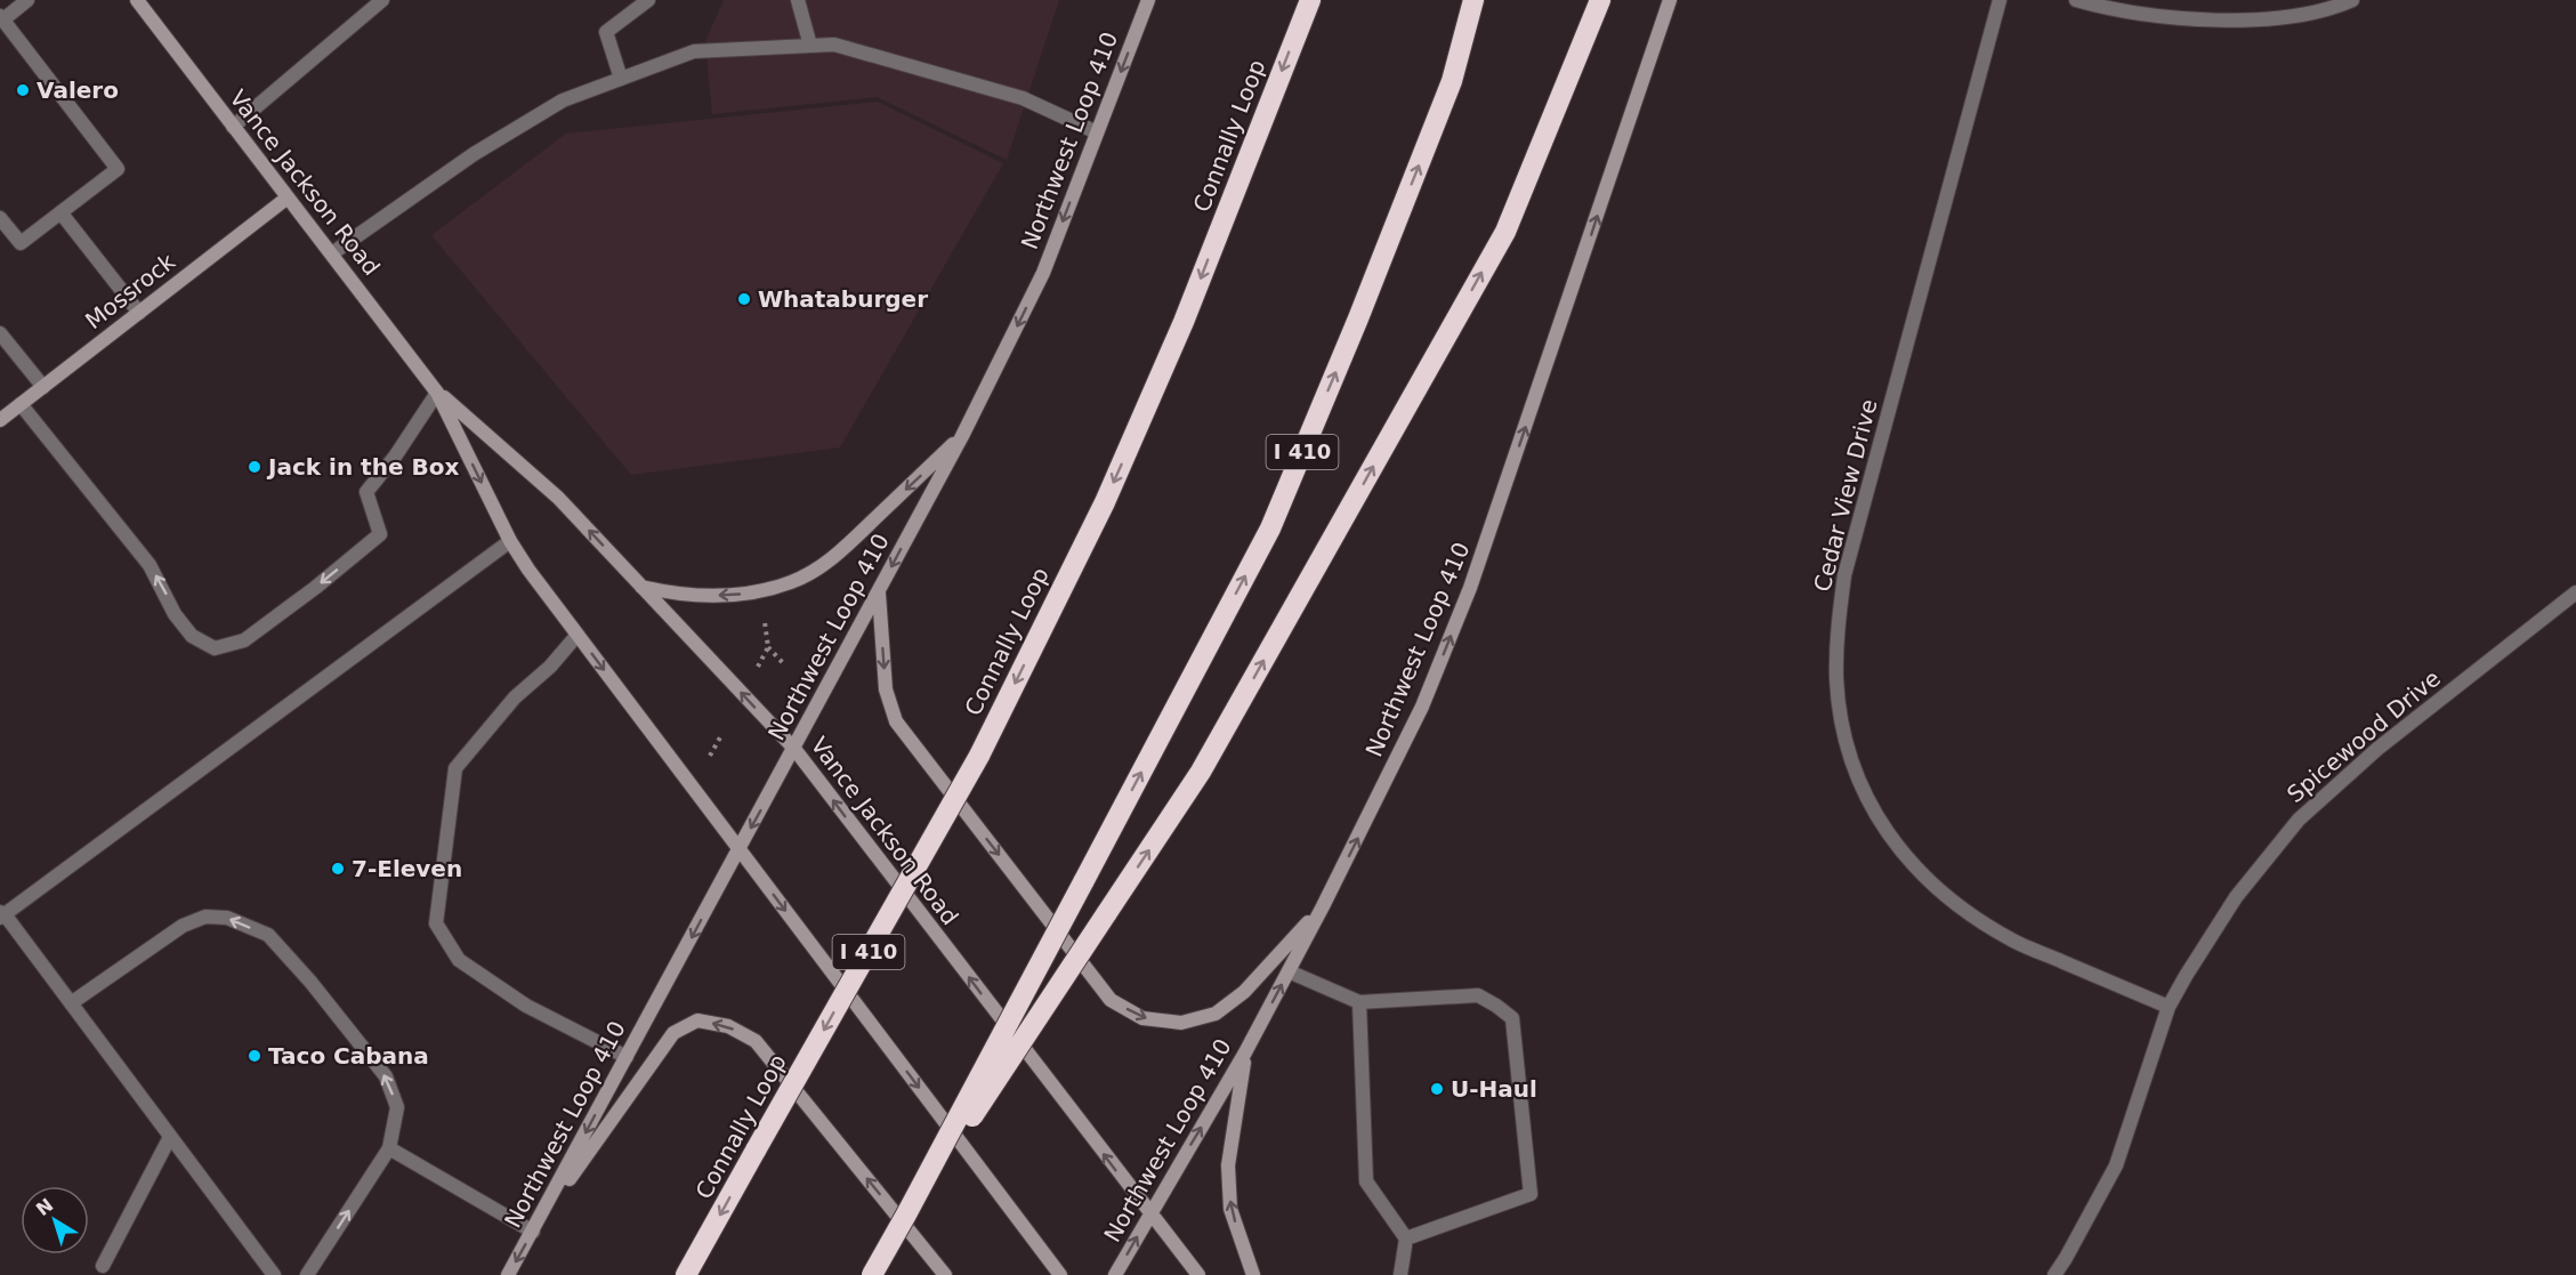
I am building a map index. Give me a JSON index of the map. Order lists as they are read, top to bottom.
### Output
{
  "streets": {
    "highway": ["Connally Loop", "I 410"],
    "main road": ["Northwest Loop 410", "Vance Jackson Road", "Mossrock"],
    "street": ["Cedar View Drive", "Spicewood Drive"]
  },
  "crossings": [
    ["Northwest Loop 410", "Vance Jackson Road"],
    ["Vance Jackson Road", "Mossrock"],
    ["Cedar View Drive", "Spicewood Drive"]
  ],
  "places": [
    "Valero",
    "Whataburger",
    "Jack in the Box",
    "7-Eleven",
    "Taco Cabana",
    "U-Haul"
  ],
  "north": "top left"
}
